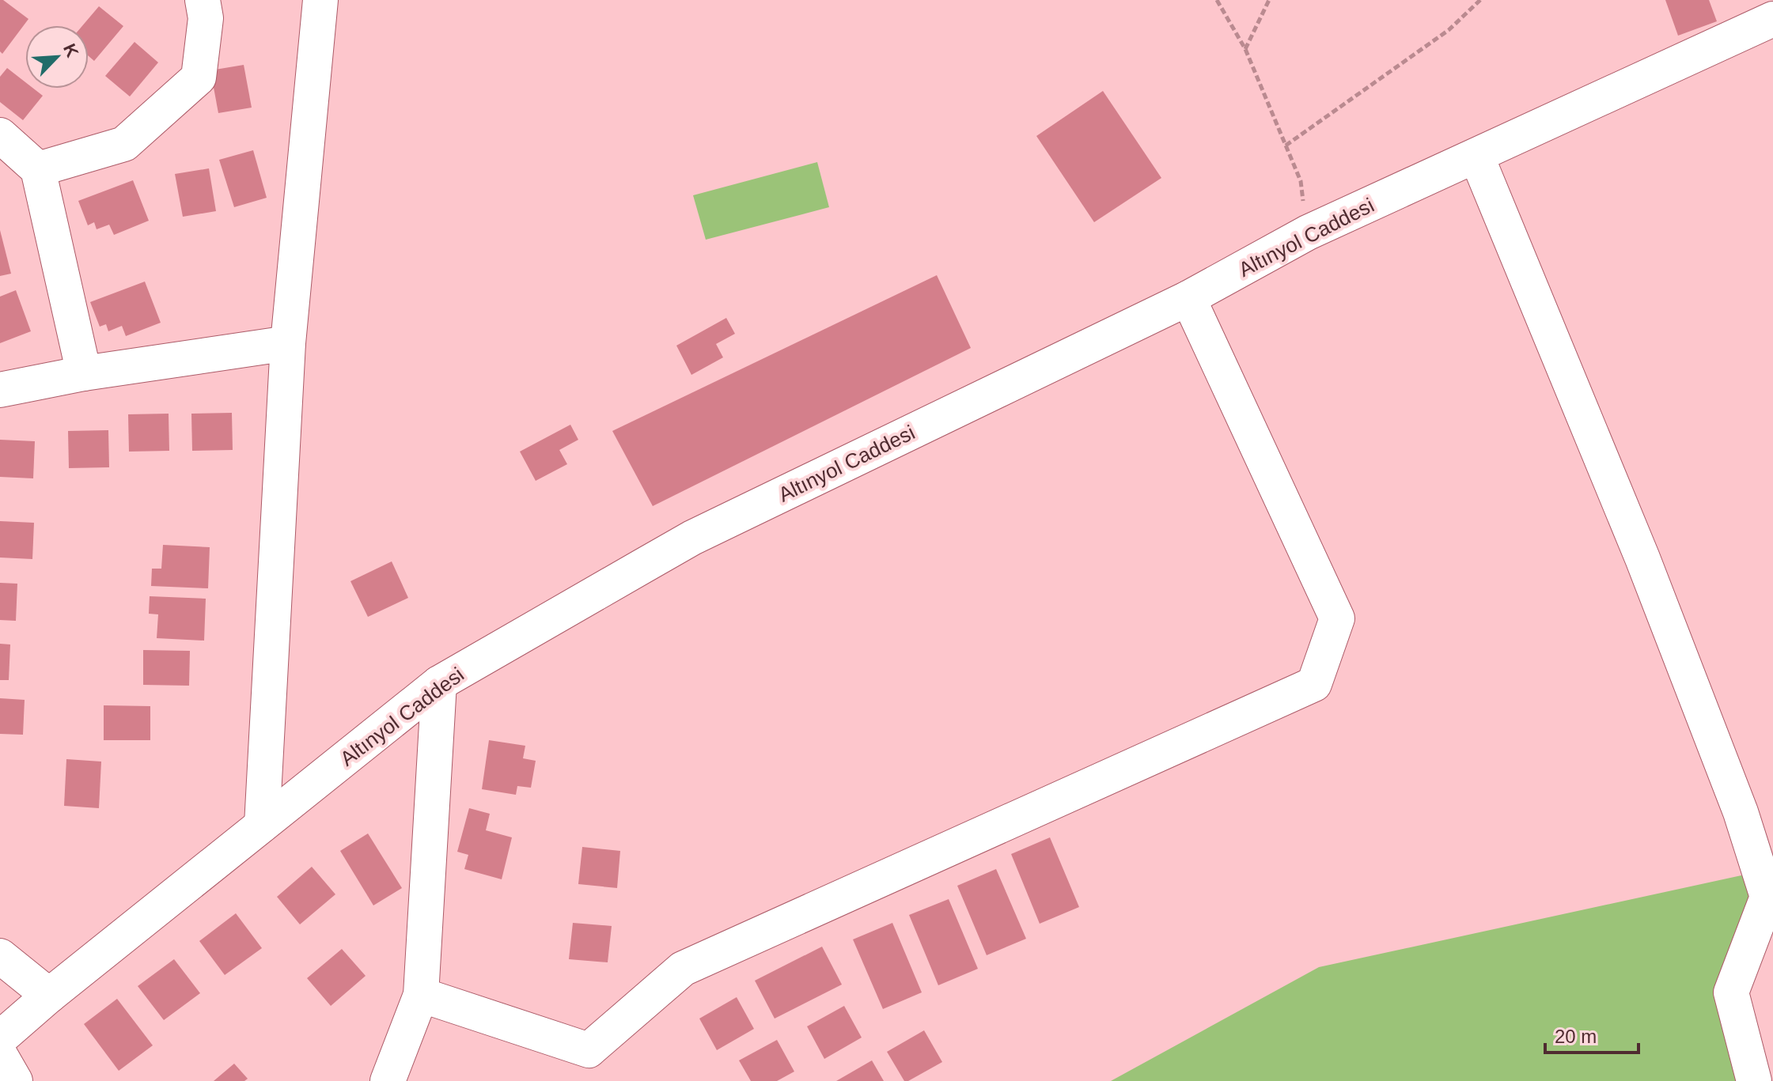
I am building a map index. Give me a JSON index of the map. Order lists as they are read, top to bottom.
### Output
{
  "streets": {
    "street": ["Altınyol Caddesi"]
  },
  "scale_bar": "20 m",
  "north": "top right"
}
